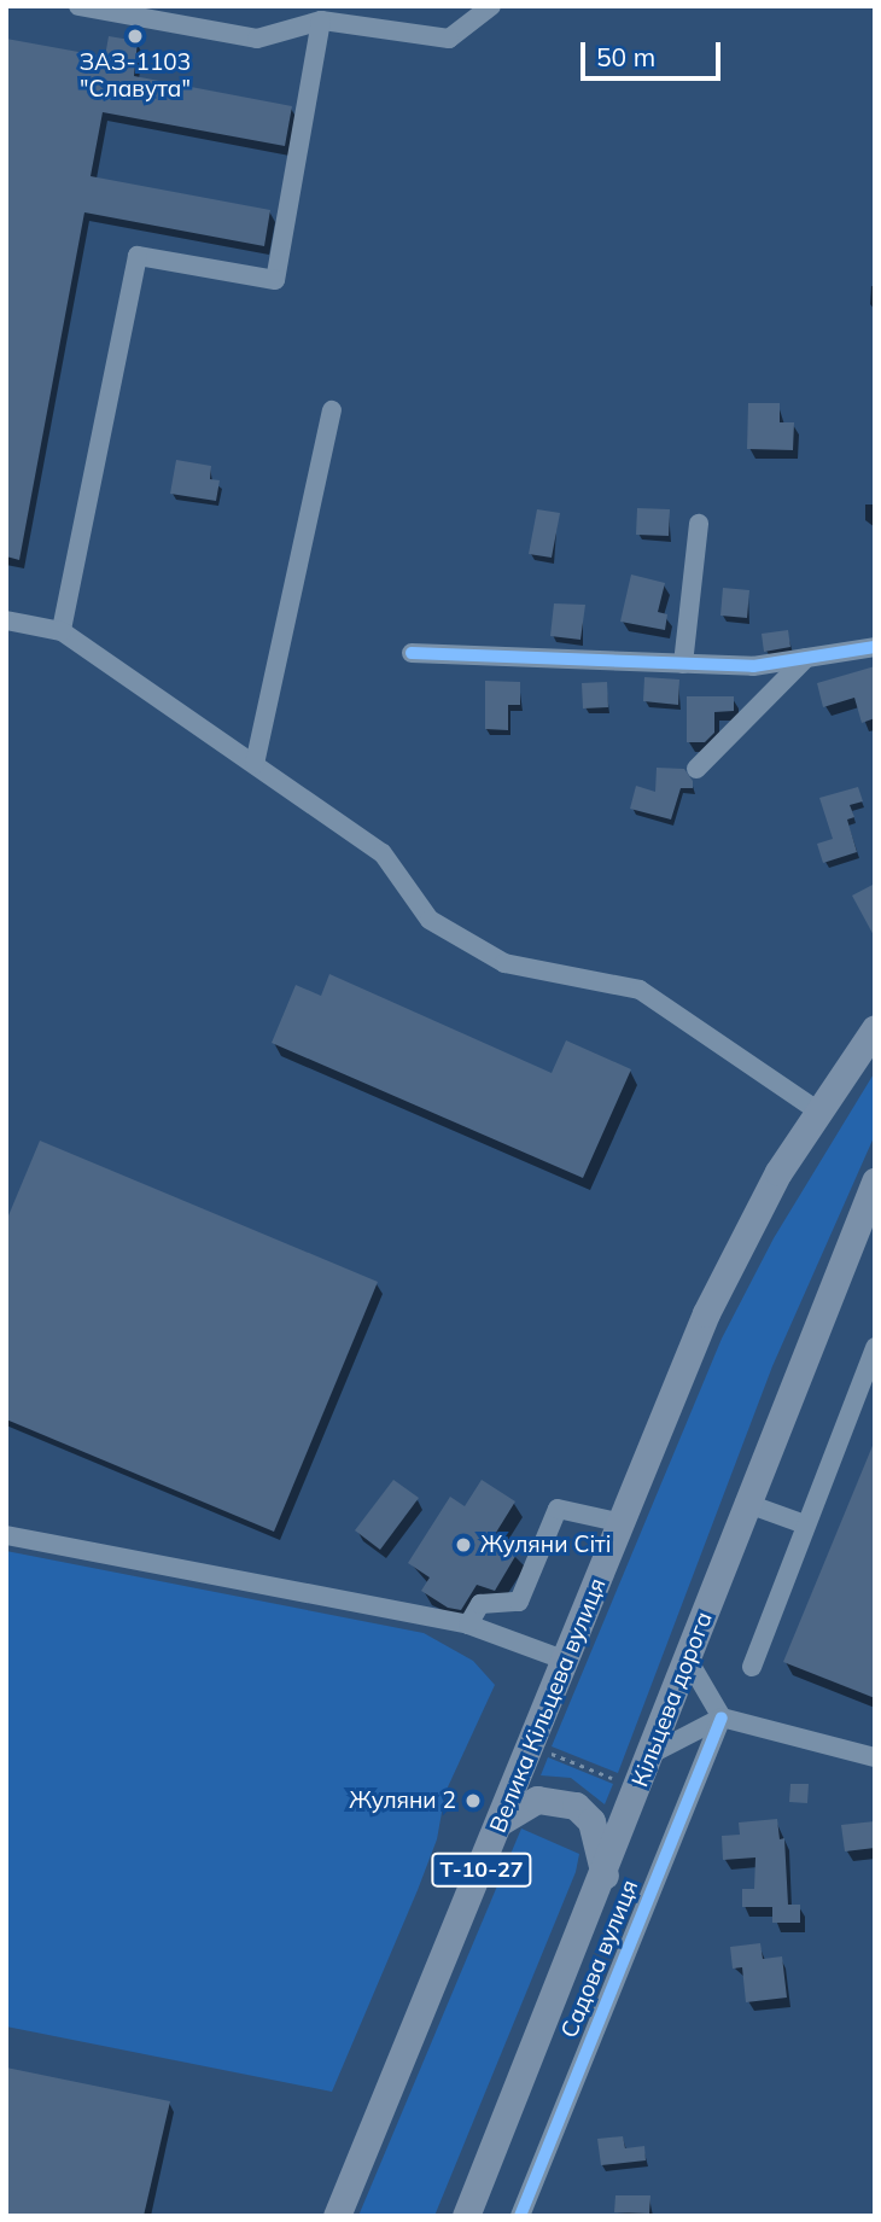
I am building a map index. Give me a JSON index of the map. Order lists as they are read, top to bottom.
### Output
{
  "streets": {
    "highway": ["Кільцева дорога", "Велика Кільцева вулиця", "Т-10-27"],
    "street": ["Садова вулиця"]
  },
  "crossings": [
    ["Велика Кільцева вулиця", "Т-10-27"]
  ],
  "places": ["ЗАЗ-1103 \"Славута\"", "Жуляни Сіті", "Жуляни 2"],
  "scale_bar": "50 m"
}
